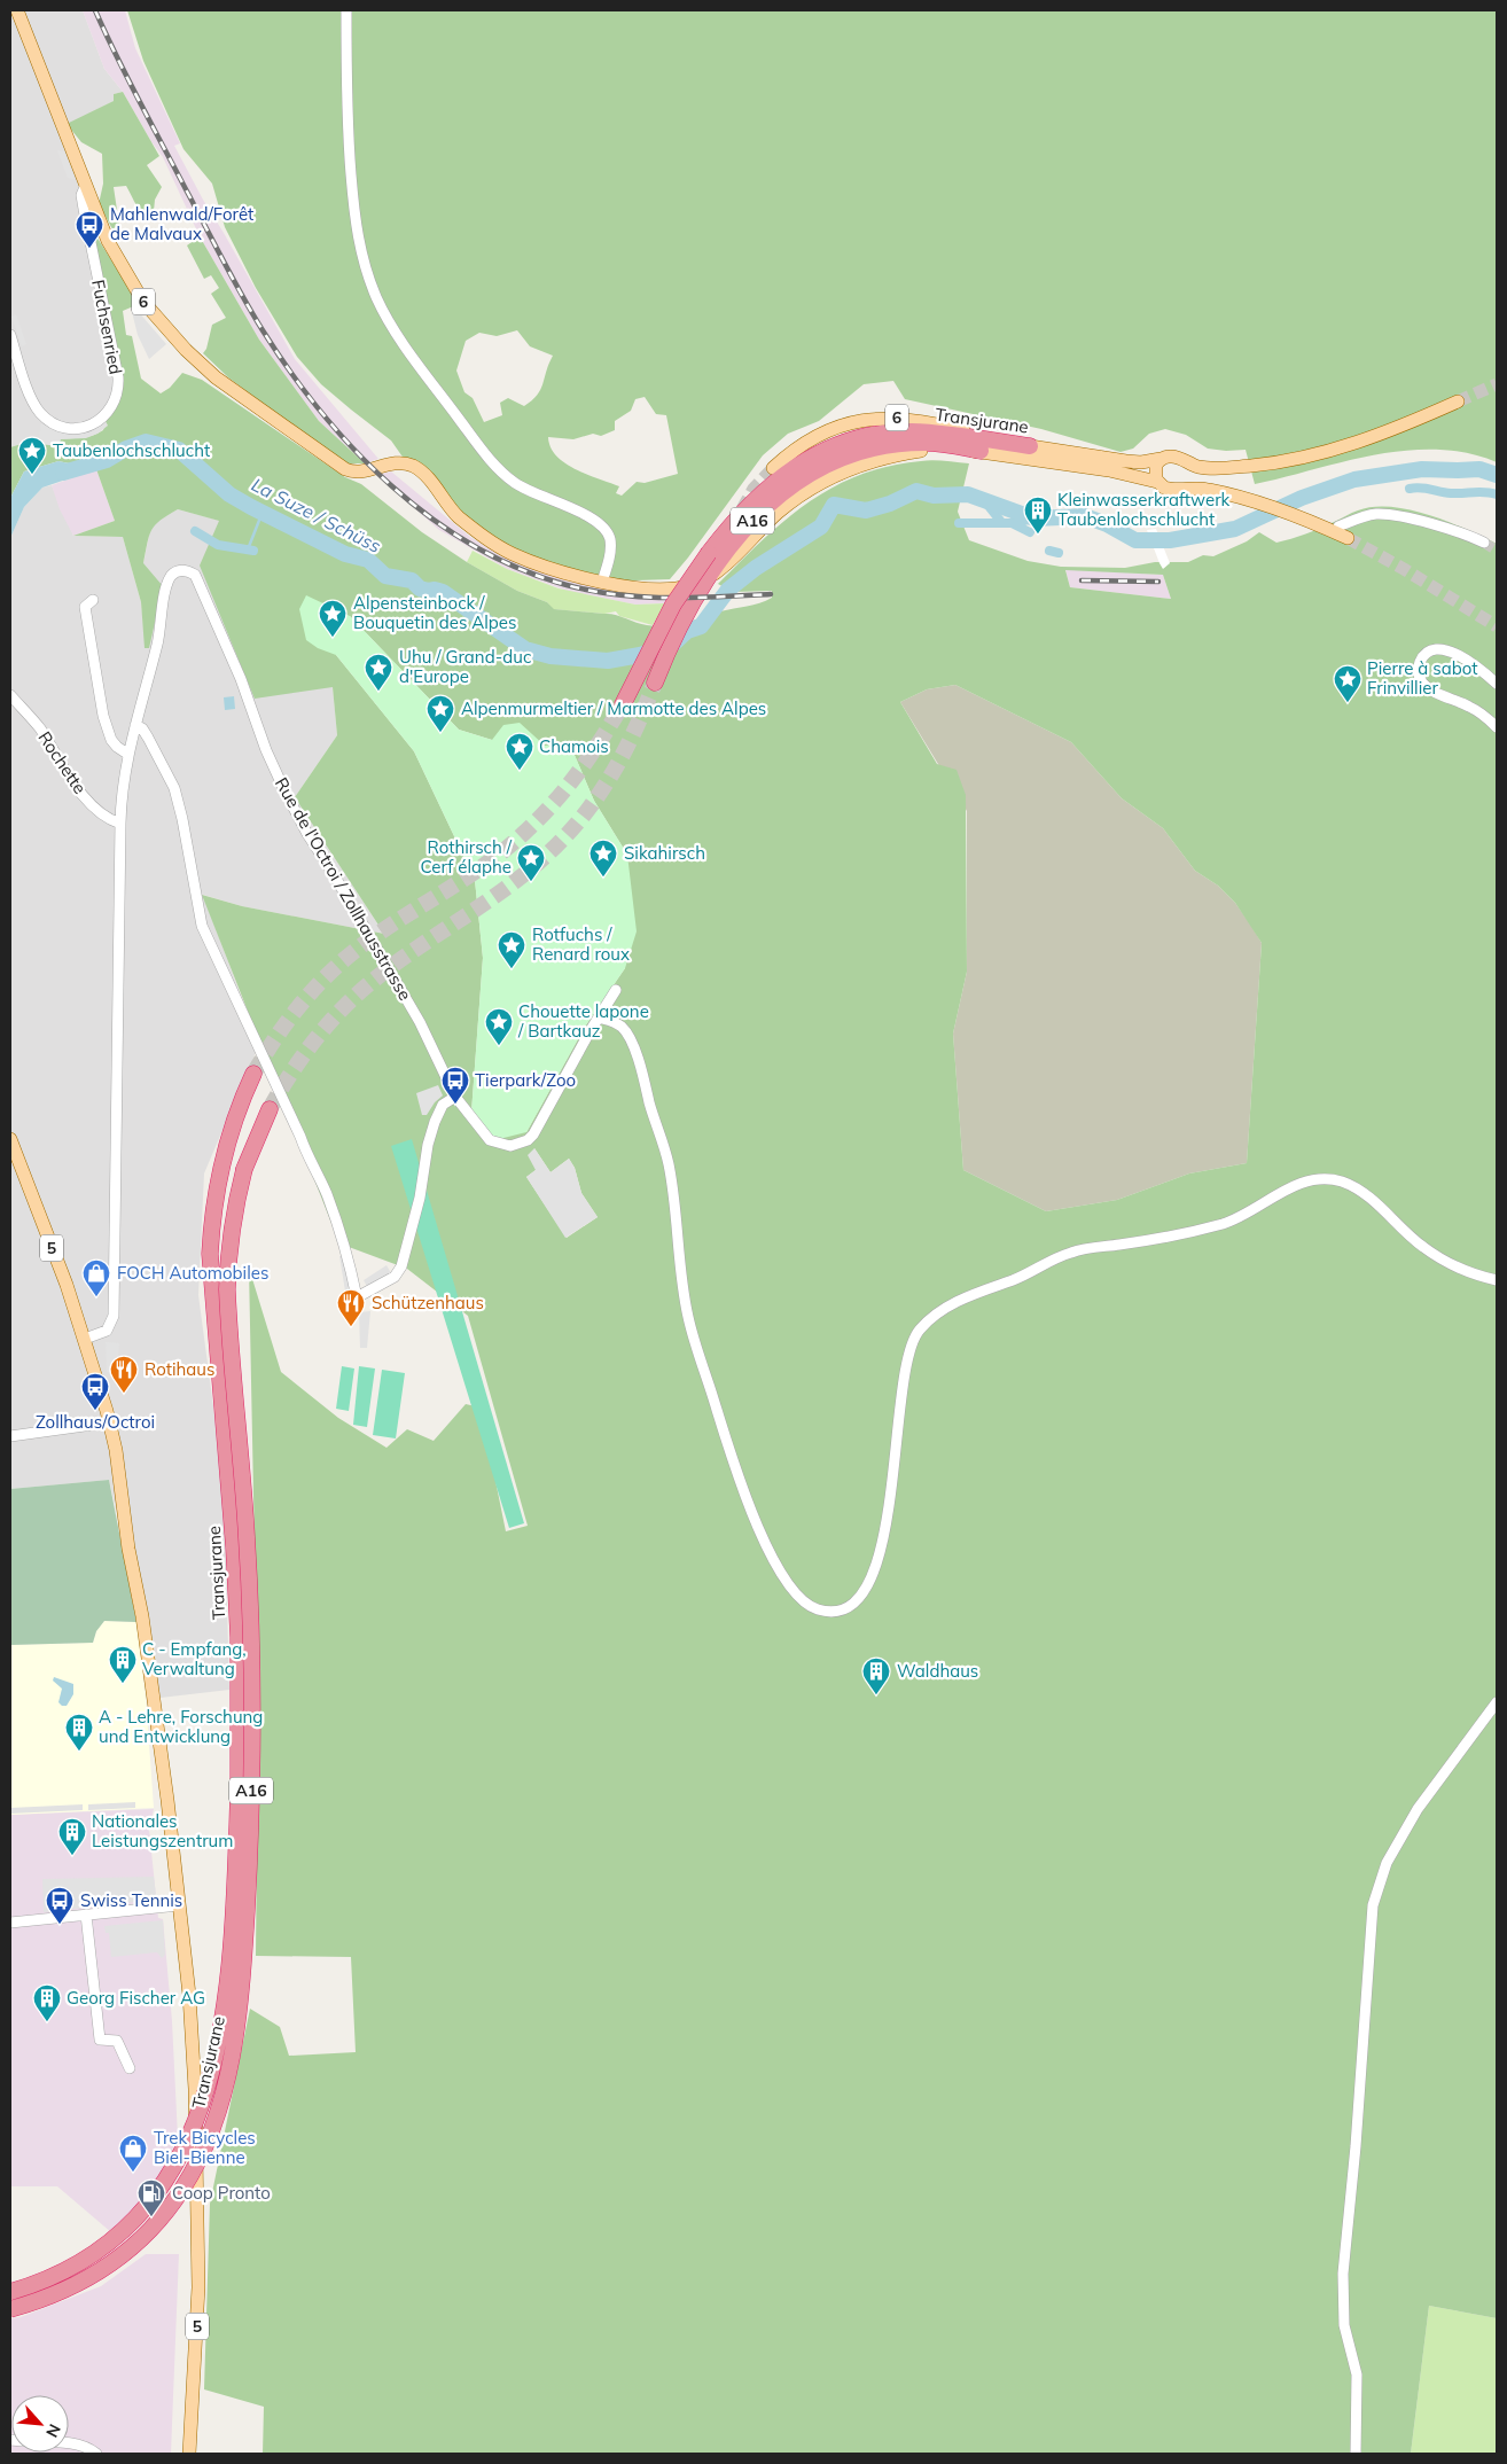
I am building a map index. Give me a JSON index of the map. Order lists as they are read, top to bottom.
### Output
{
  "streets": {
    "highway": ["Transjurane", "A16"],
    "main road": ["6", "5"],
    "street": ["Fuchsenried", "Rochette", "Rue de l'Octroi / Zollhausstrasse"]
  },
  "crossings": [
    ["6", "Fuchsenried"],
    ["6", "Transjurane"],
    ["Rochette", "Rue de l'Octroi / Zollhausstrasse"],
    ["Rue de l'Octroi / Zollhausstrasse", "5"]
  ],
  "water": ["La Suze / Schüss"],
  "places": {
    "bus stop": [
      "Mahlenwald/Forêt de Malvaux",
      "Tierpark/Zoo",
      "Zollhaus/Octroi",
      "Swiss Tennis"
    ],
    "place": [
      "Taubenlochschlucht",
      "Alpensteinbock / Bouquetin des Alpes",
      "Uhu / Grand-duc d'Europe",
      "Pierre à sabot Frinvillier",
      "Alpenmurmeltier / Marmotte des Alpes",
      "Chamois",
      "Sikahirsch",
      "Rothirsch / Cerf élaphe",
      "Rotfuchs / Renard roux",
      "Chouette lapone / Bartkauz"
    ],
    "building": [
      "Kleinwasserkraftwerk Taubenlochschlucht",
      "C - Empfang, Verwaltung",
      "Waldhaus",
      "A - Lehre, Forschung und Entwicklung",
      "Nationales Leistungszentrum",
      "Georg Fischer AG"
    ],
    "shop": ["FOCH Automobiles", "Trek Bicycles Biel-Bienne"],
    "restaurant": ["Schützenhaus", "Rotihaus"],
    "fuel station": ["Coop Pronto"]
  },
  "north": "bottom right"
}
